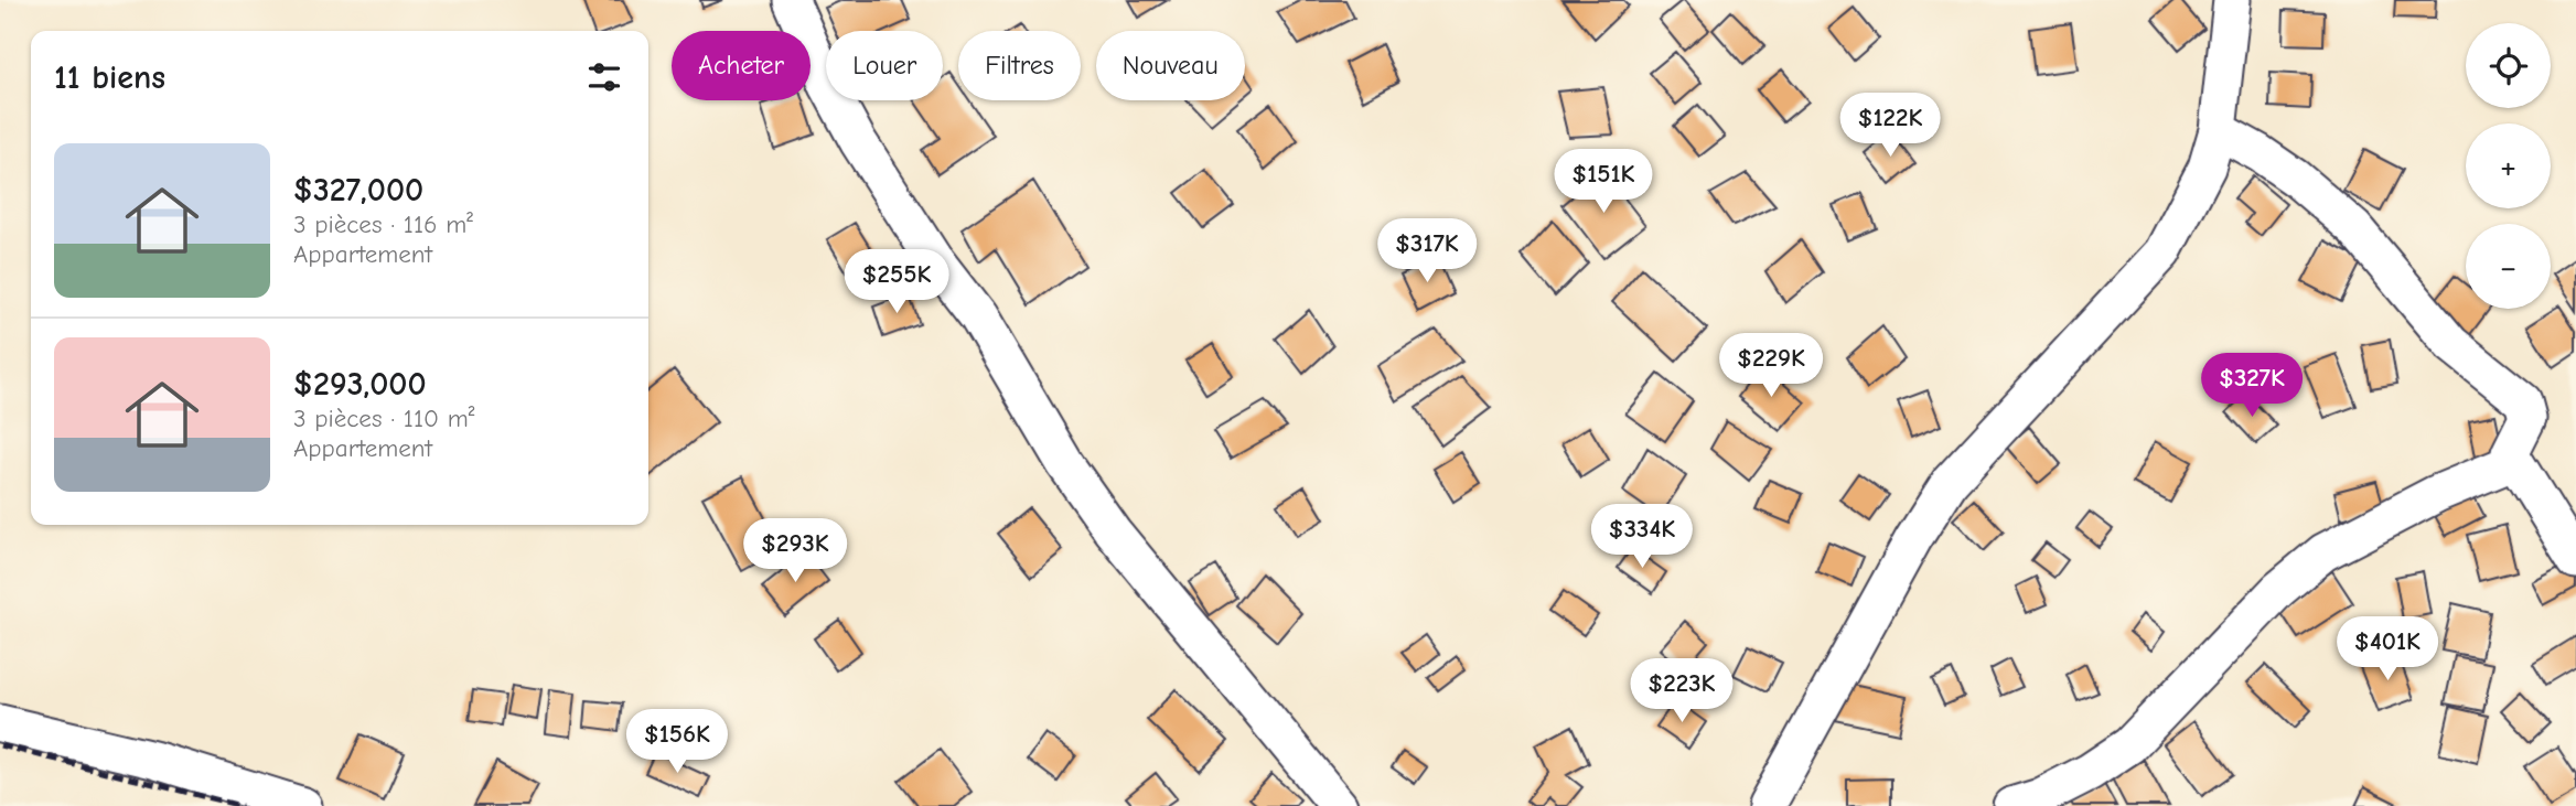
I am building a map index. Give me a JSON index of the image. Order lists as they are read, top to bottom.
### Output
{
  "page": {
    "map_buttons": ["+", "−"],
    "chip": [
      "Acheter",
      "Louer",
      "Filtres",
      "Nouveau"
    ],
    "heading": "11 biens",
    "price": [
      "$122K",
      "$151K",
      "$317K",
      "$255K",
      "$229K",
      "$327K",
      "$334K",
      "$293K",
      "$401K",
      "$223K",
      "$156K"
    ],
    "list": [
      {
        "name": "$327,000",
        "note": "3 pièces · 116 m² · Appartement"
      },
      {
        "name": "$293,000",
        "note": "3 pièces · 110 m² · Appartement"
      }
    ]
  }
}
